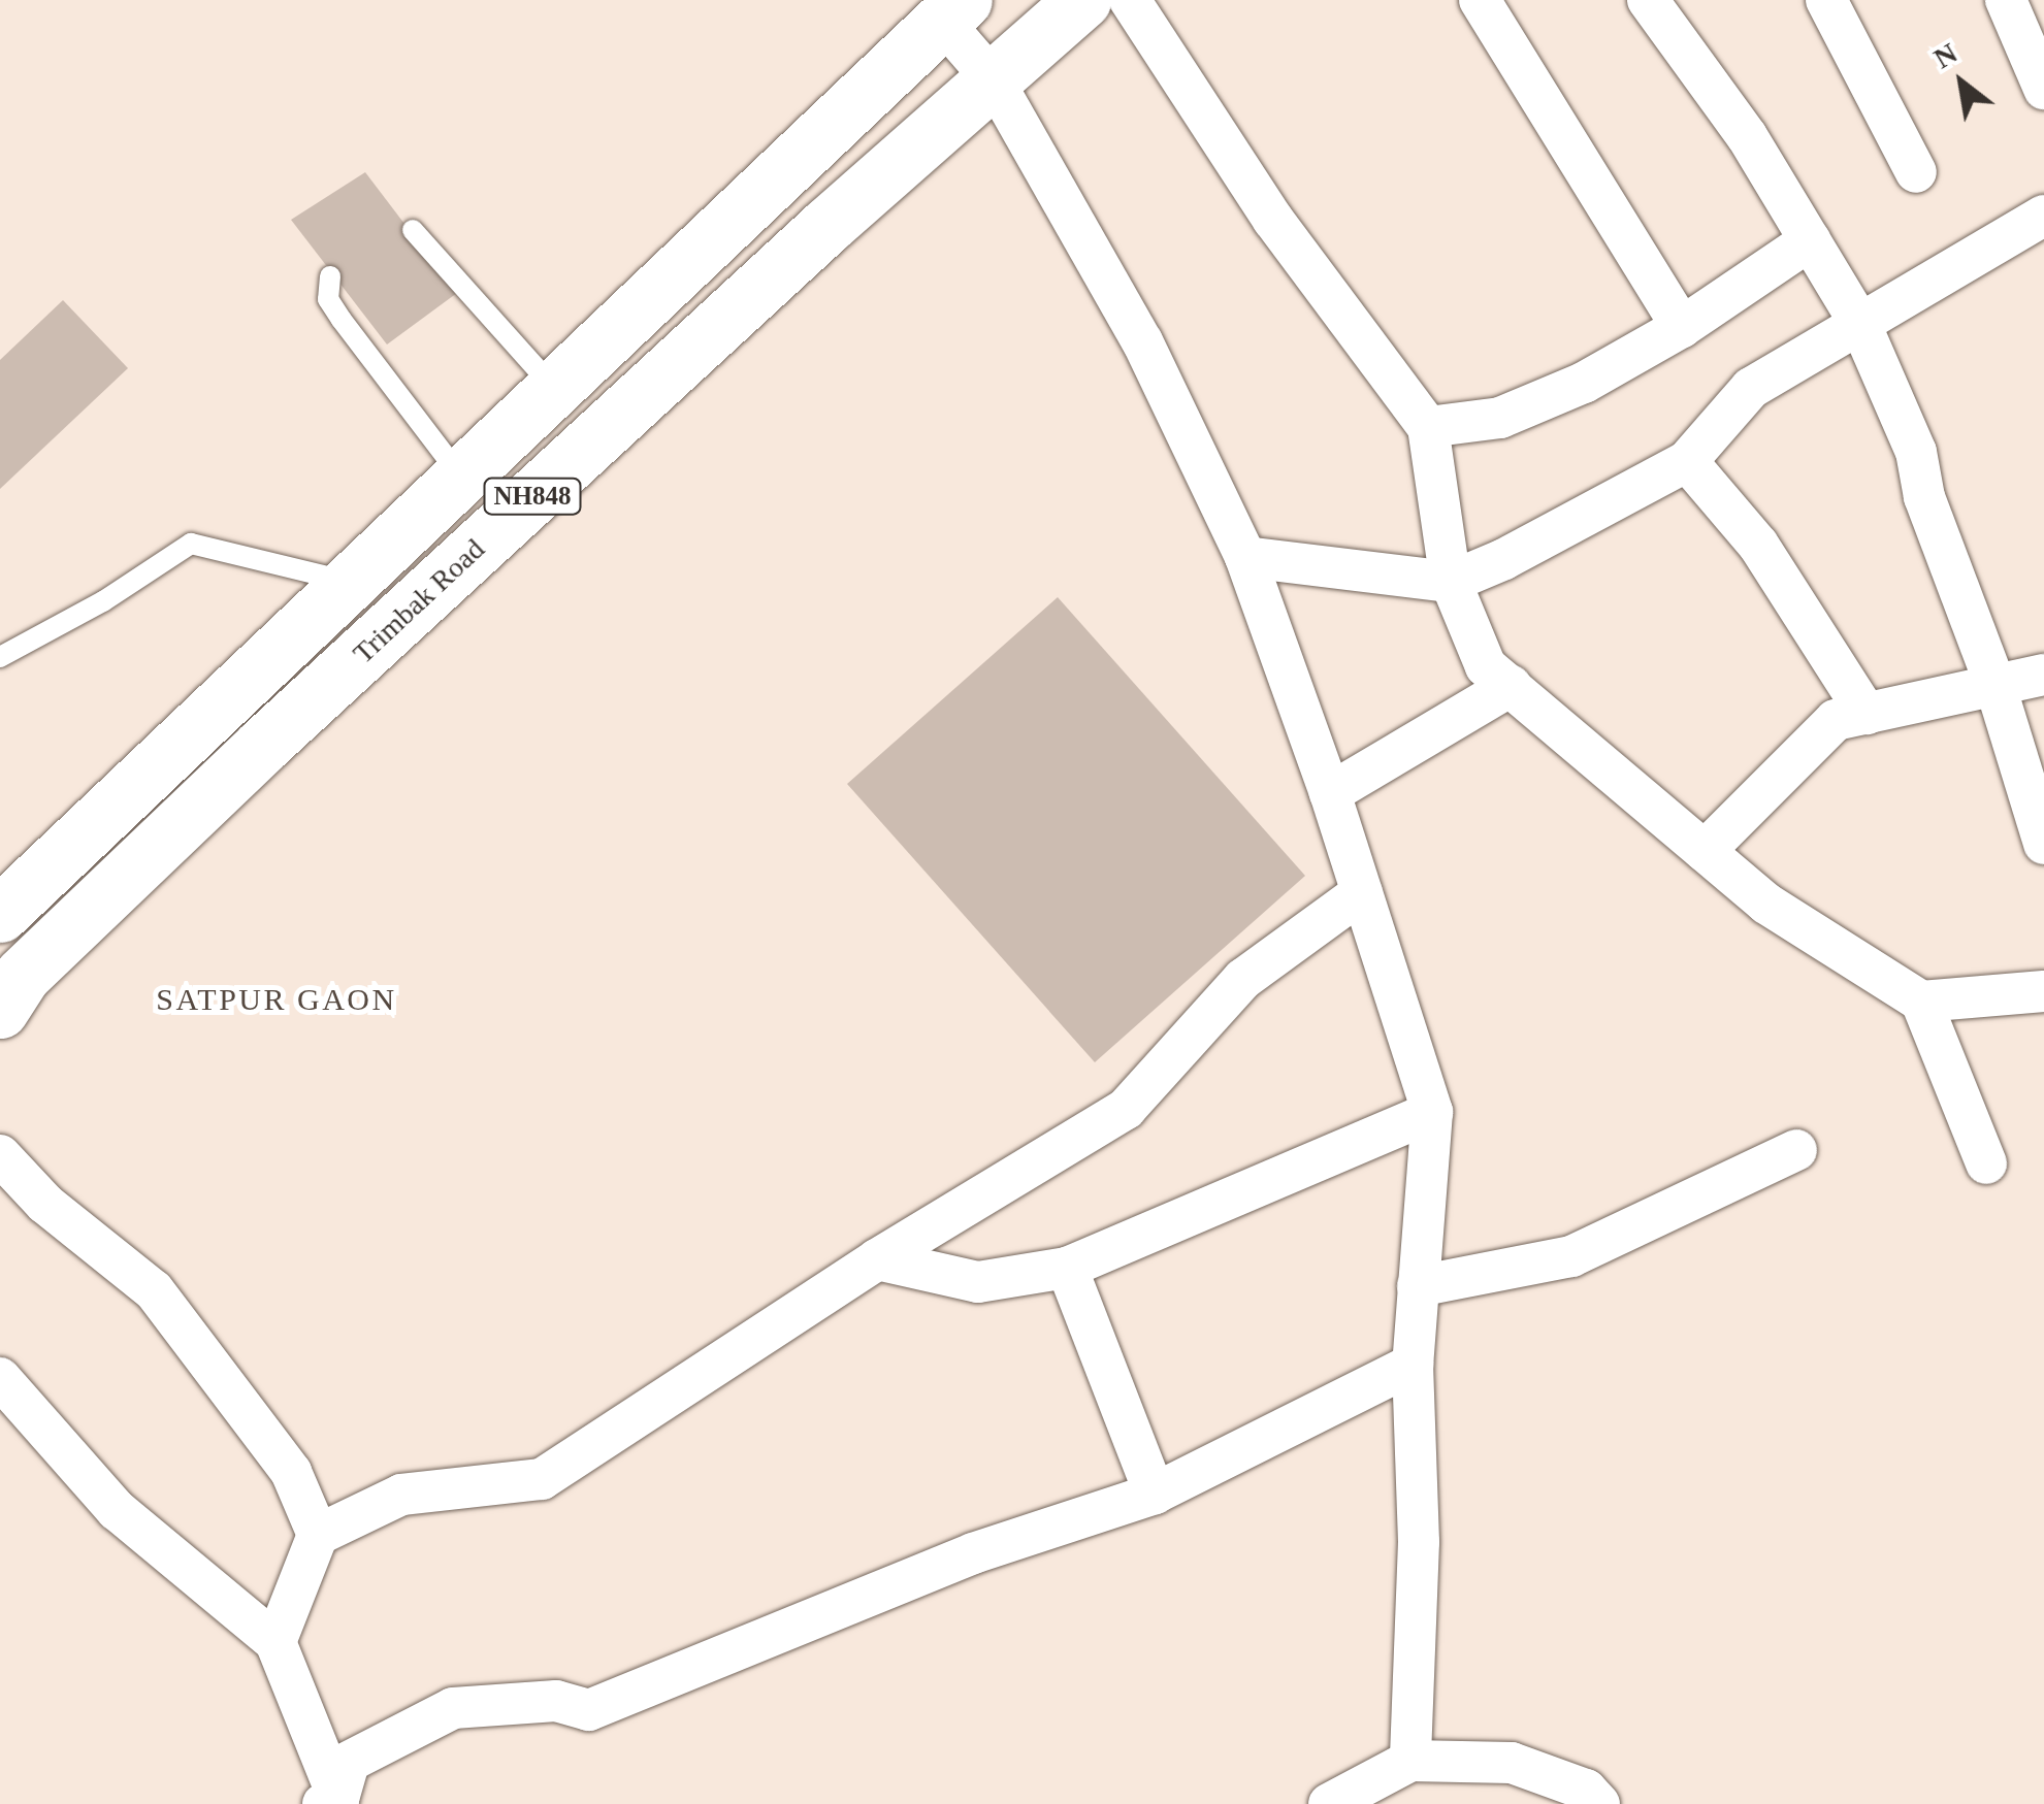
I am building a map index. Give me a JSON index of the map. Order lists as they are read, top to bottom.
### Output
{
  "streets": {
    "highway": ["NH848", "Trimbak Road"]
  },
  "districts": ["SATPUR GAON"],
  "north": "top left"
}
